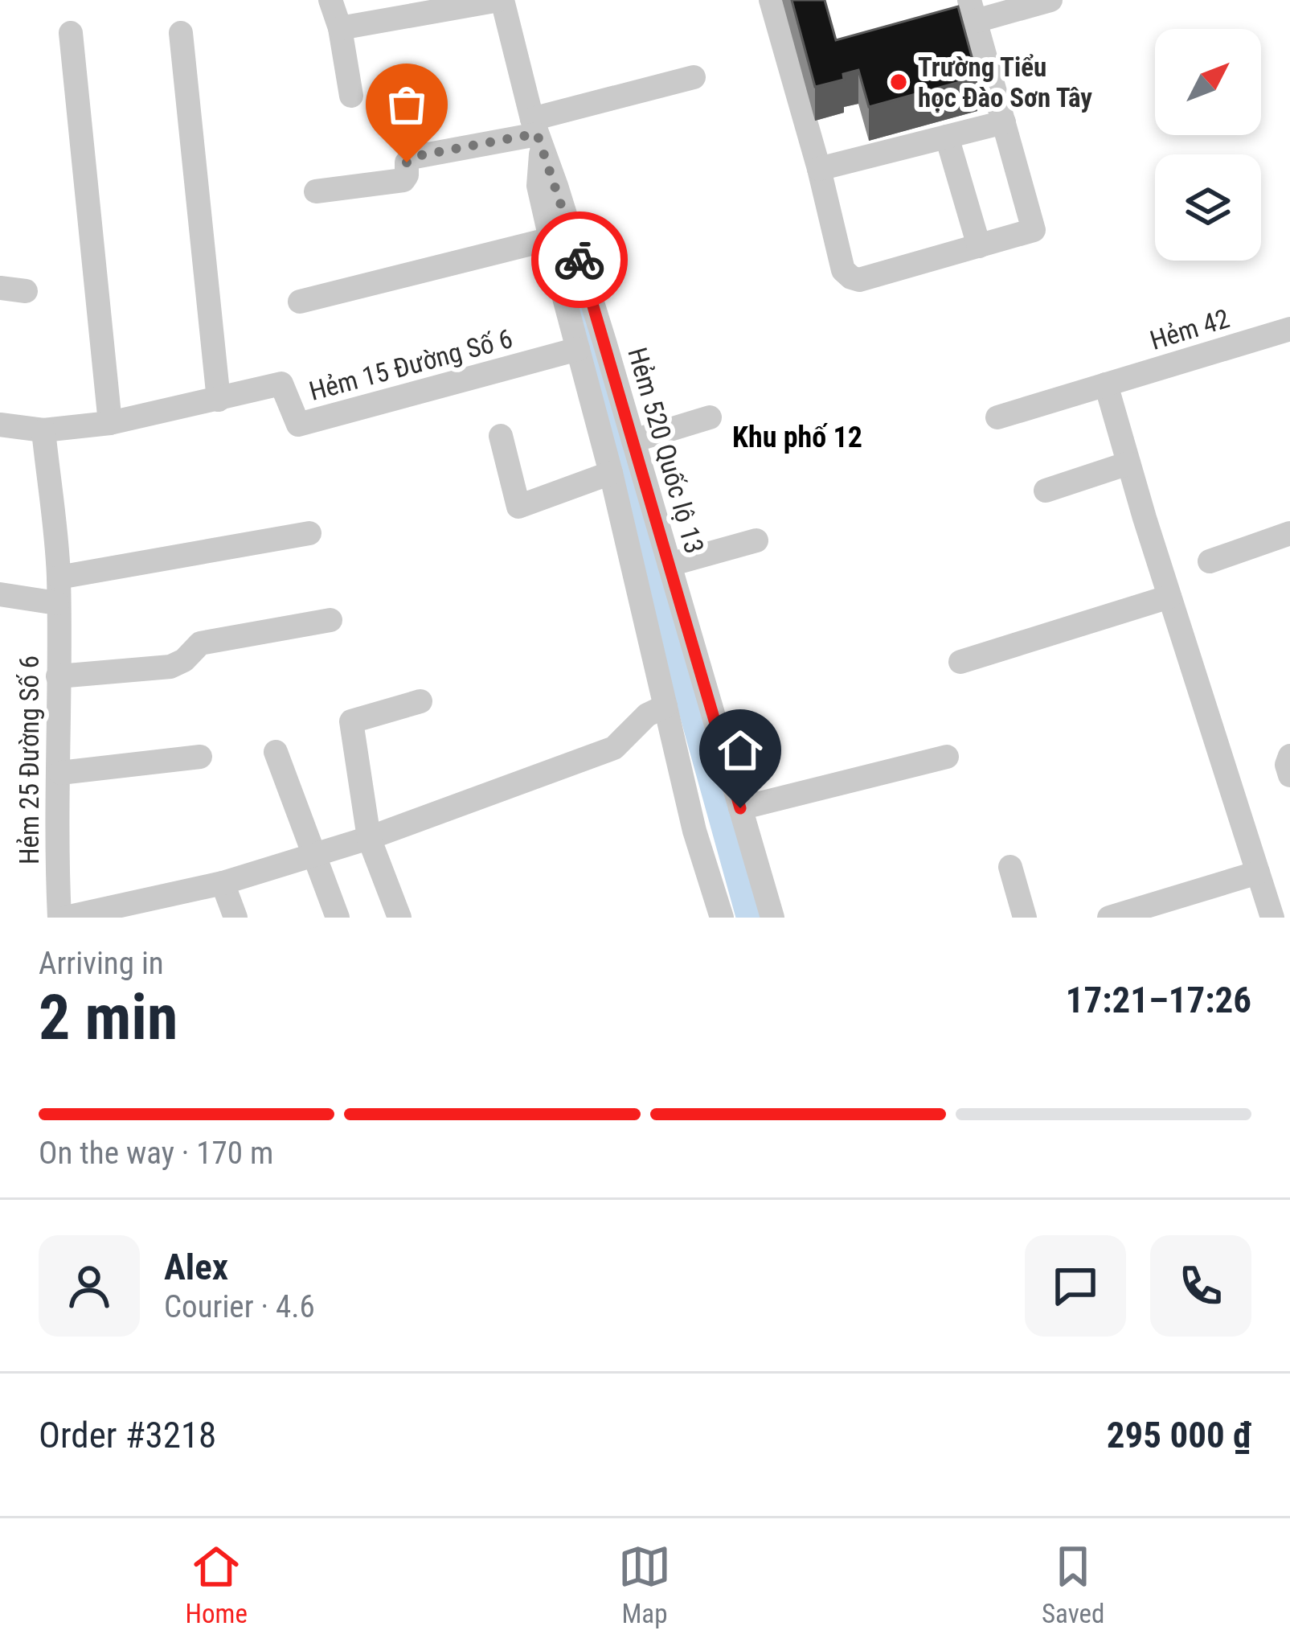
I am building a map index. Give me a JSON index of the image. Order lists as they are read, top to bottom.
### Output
{
  "streets": {
    "street": [
      "Hẻm 42",
      "Hẻm 15 Đường Số 6",
      "Hẻm 520 Quốc lộ 13",
      "Hẻm 25 Đường Số 6"
    ]
  },
  "crossings": [
    ["Hẻm 15 Đường Số 6", "Hẻm 25 Đường Số 6"]
  ],
  "districts": ["Khu phố 12"],
  "places": ["Trường Tiểu học Đào Sơn Tây"],
  "north": "top right",
  "page": {
    "heading": ["2 min", "Arriving in", "17:21–17:26"],
    "panel": [
      "Alex",
      "Courier · 4.6",
      "Order #3218",
      "295 000 ₫"
    ],
    "bar": "On the way · 170 m",
    "tabs": ["Home", "Map", "Saved"]
  }
}
